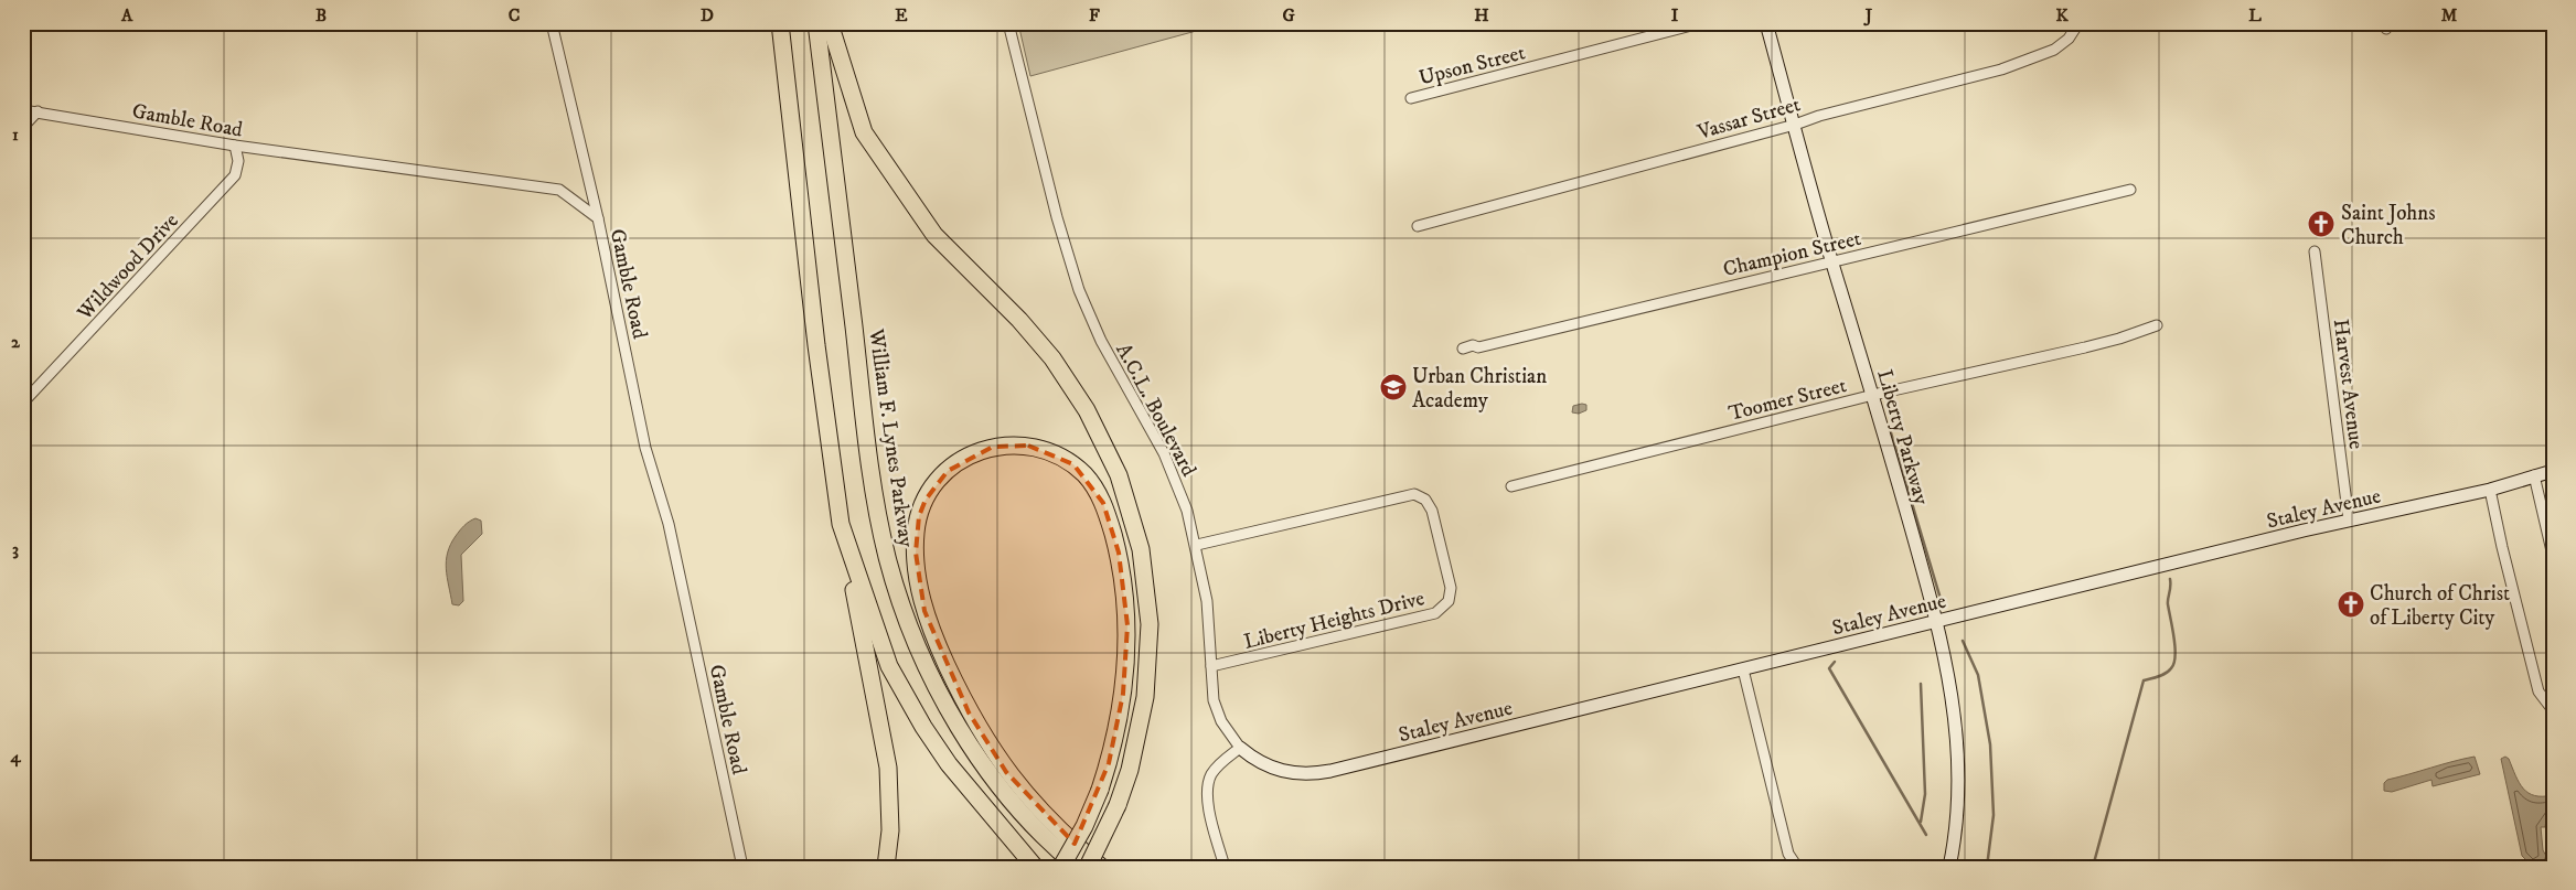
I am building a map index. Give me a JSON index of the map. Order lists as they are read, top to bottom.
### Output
{
  "streets": {
    "highway": ["William F. Lynes Parkway"],
    "street": [
      "Upson Street",
      "Vassar Street",
      "Gamble Road",
      "Champion Street",
      "Wildwood Drive",
      "Harvest Avenue",
      "Toomer Street",
      "A.C.L. Boulevard",
      "Liberty Parkway",
      "Staley Avenue",
      "Liberty Heights Drive"
    ]
  },
  "crossings": [
    ["Vassar Street", "Liberty Parkway"],
    ["Gamble Road", "Wildwood Drive"],
    ["Champion Street", "Liberty Parkway"],
    ["Harvest Avenue", "Staley Avenue"],
    ["Toomer Street", "Liberty Parkway"],
    ["A.C.L. Boulevard", "Staley Avenue"],
    ["A.C.L. Boulevard", "Liberty Heights Drive"],
    ["Liberty Parkway", "Staley Avenue"]
  ],
  "places": {
    "church": ["Saint Johns Church", "Church of Christ of Liberty City"],
    "school or university": ["Urban Christian Academy"]
  },
  "grid": {
    "columns": [
      "A",
      "B",
      "C",
      "D",
      "E",
      "F",
      "G",
      "H",
      "I",
      "J",
      "K",
      "L",
      "M"
    ],
    "rows": [
      "1",
      "2",
      "3",
      "4"
    ]
  }
}
